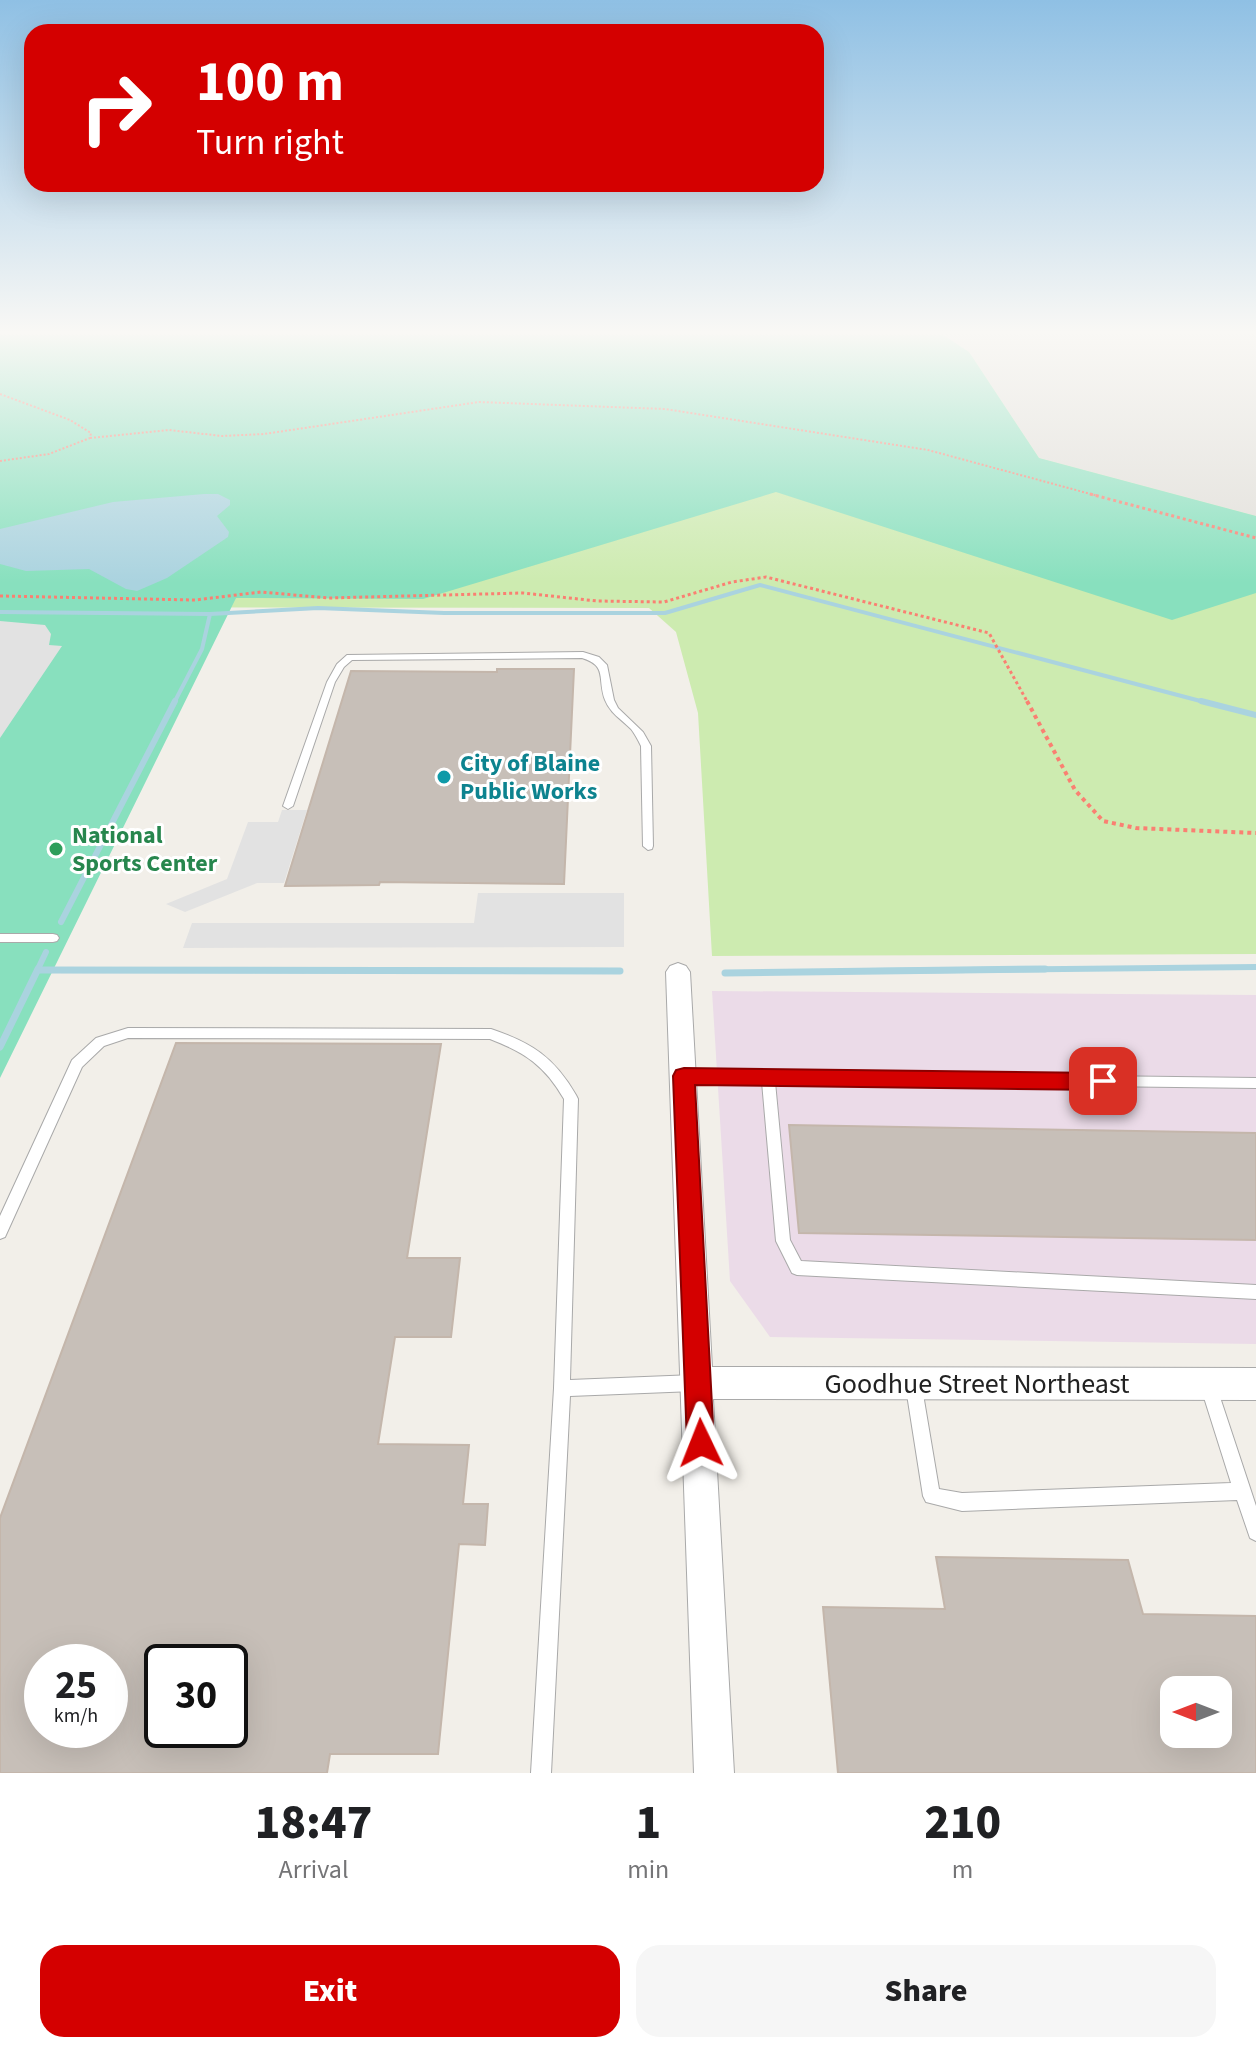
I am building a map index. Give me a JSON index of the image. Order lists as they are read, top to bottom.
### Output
{
  "streets": {
    "street": ["Goodhue Street Northeast"]
  },
  "places": ["City of Blaine Public Works", "National Sports Center"],
  "north": "left",
  "page": {
    "turn": ["100 m", "Turn right"],
    "speed": "25 km/h",
    "limit": "30",
    "eta": [
      "18:47",
      "Arrival",
      "1",
      "min",
      "210",
      "m"
    ],
    "buttons": ["Exit", "Share"]
  }
}
